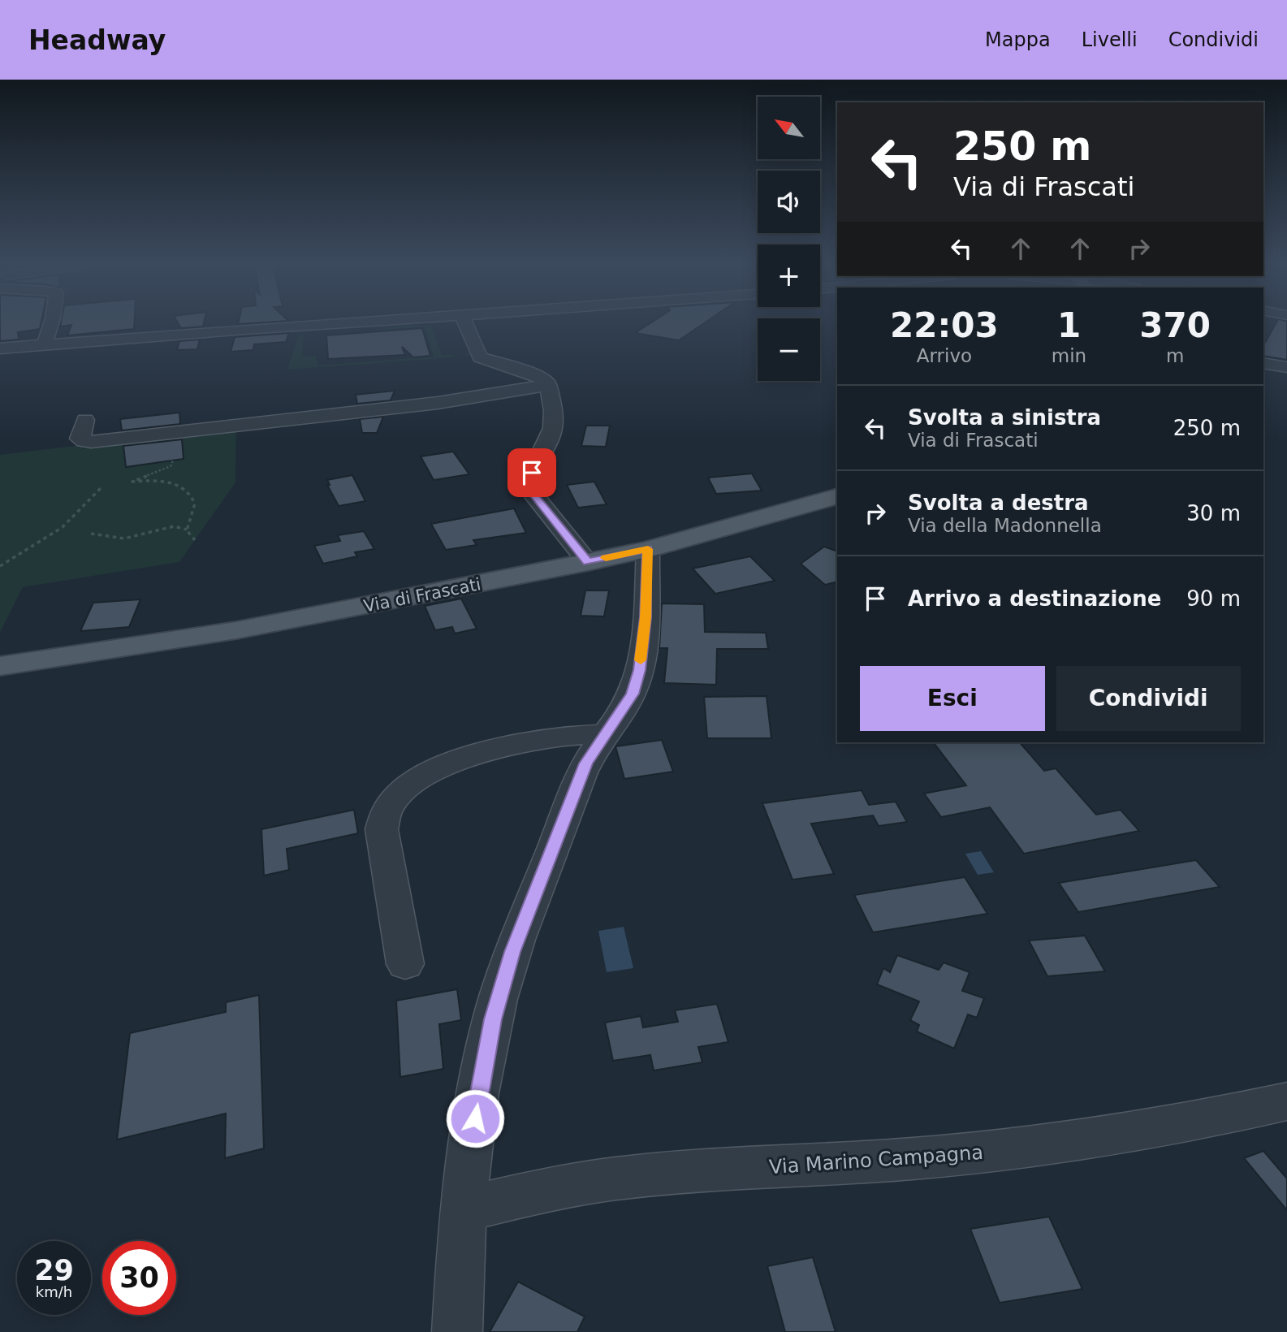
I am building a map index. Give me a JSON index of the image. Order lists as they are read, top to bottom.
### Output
{
  "streets": {
    "main road": ["Via di Frascati"],
    "street": ["Via Marino Campagna"]
  },
  "north": "top left",
  "page": {
    "header": "Headway",
    "nav": ["Mappa", "Livelli", "Condividi"],
    "map_buttons": ["+", "−"],
    "turn": ["250 m", "Via di Frascati"],
    "eta": [
      "22:03",
      "Arrivo",
      "1",
      "min",
      "370",
      "m"
    ],
    "list": [
      {
        "name": "Svolta a sinistra",
        "note": "Via di Frascati",
        "value": "250 m"
      },
      {
        "name": "Svolta a destra",
        "note": "Via della Madonnella",
        "value": "30 m"
      },
      {
        "name": "Arrivo a destinazione",
        "value": "90 m"
      }
    ],
    "buttons": ["Esci", "Condividi"],
    "speed": "29 km/h",
    "limit": "30"
  }
}
